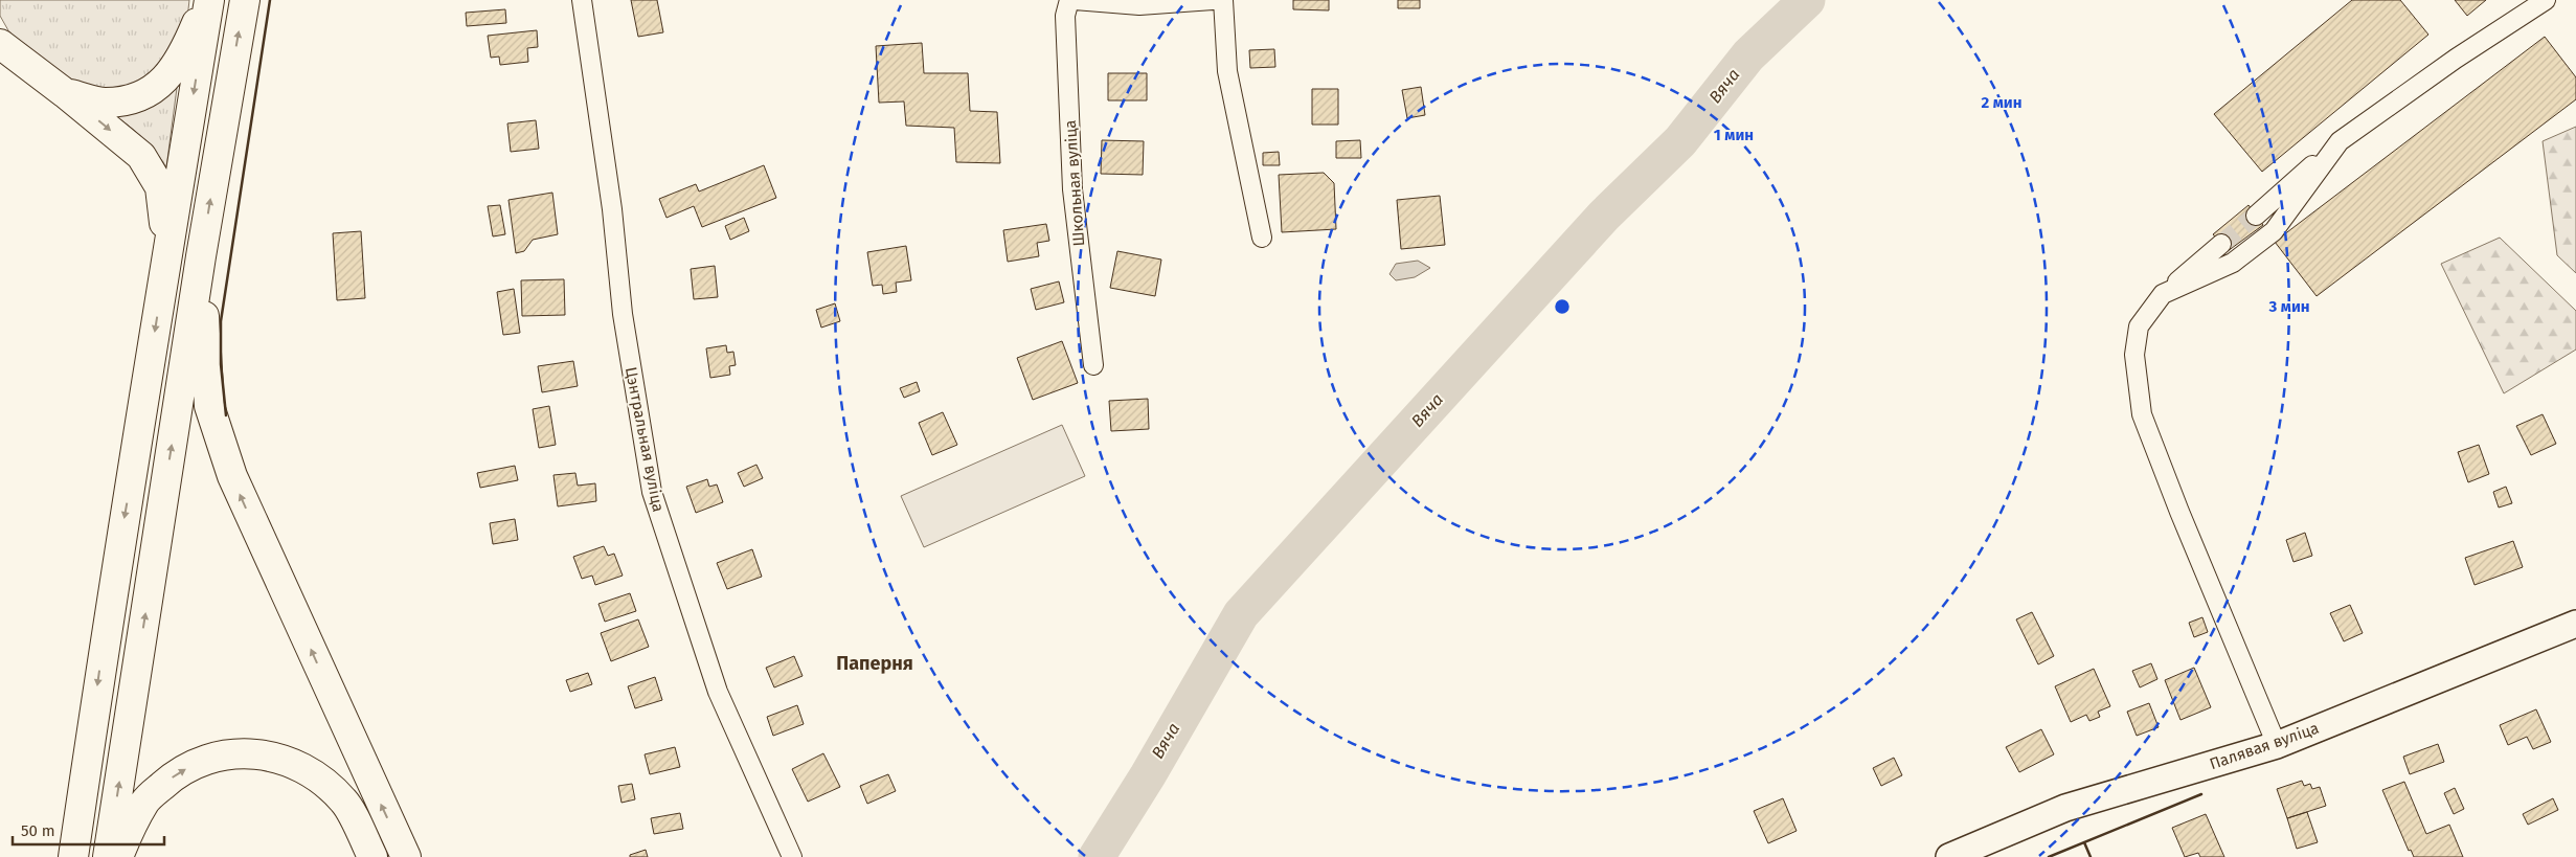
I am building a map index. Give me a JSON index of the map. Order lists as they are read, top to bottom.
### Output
{
  "streets": {
    "main road": ["Палявая вуліца"],
    "street": ["Школьная вуліца", "Цэнтральная вуліца"]
  },
  "districts": ["Паперня"],
  "water": ["Вяча"],
  "scale_bar": "50 m",
  "rings": ["2 мин", "1 мин", "3 мин"]
}
